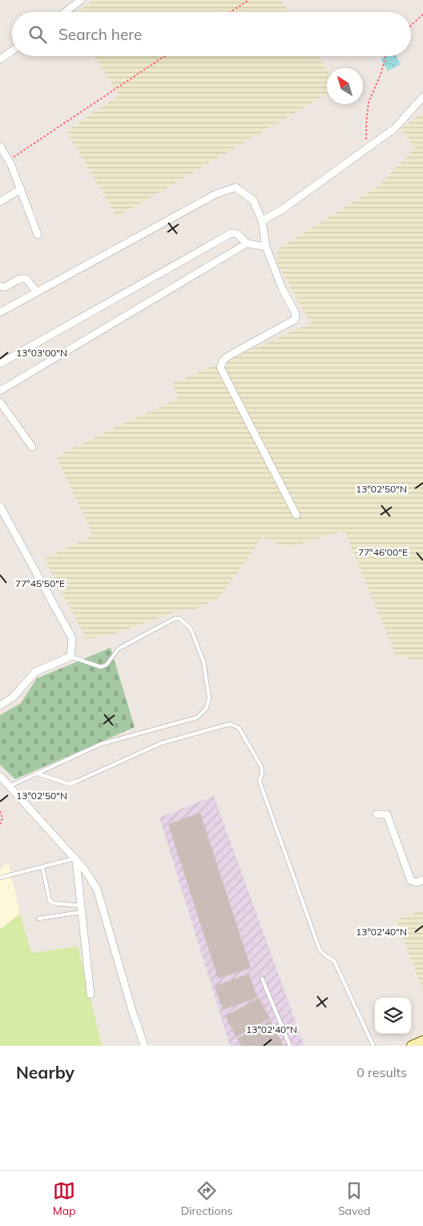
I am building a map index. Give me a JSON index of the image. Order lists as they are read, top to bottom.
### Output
{
  "north": "top left",
  "page": {
    "search": "Search here",
    "heading": ["Nearby", "0 results"],
    "nav": ["Map", "Directions", "Saved"]
  },
  "coordinates": [
    "13°03'00\"N",
    "13°02'50\"N",
    "77°46'00\"E",
    "77°45'50\"E",
    "13°02'40\"N"
  ]
}
